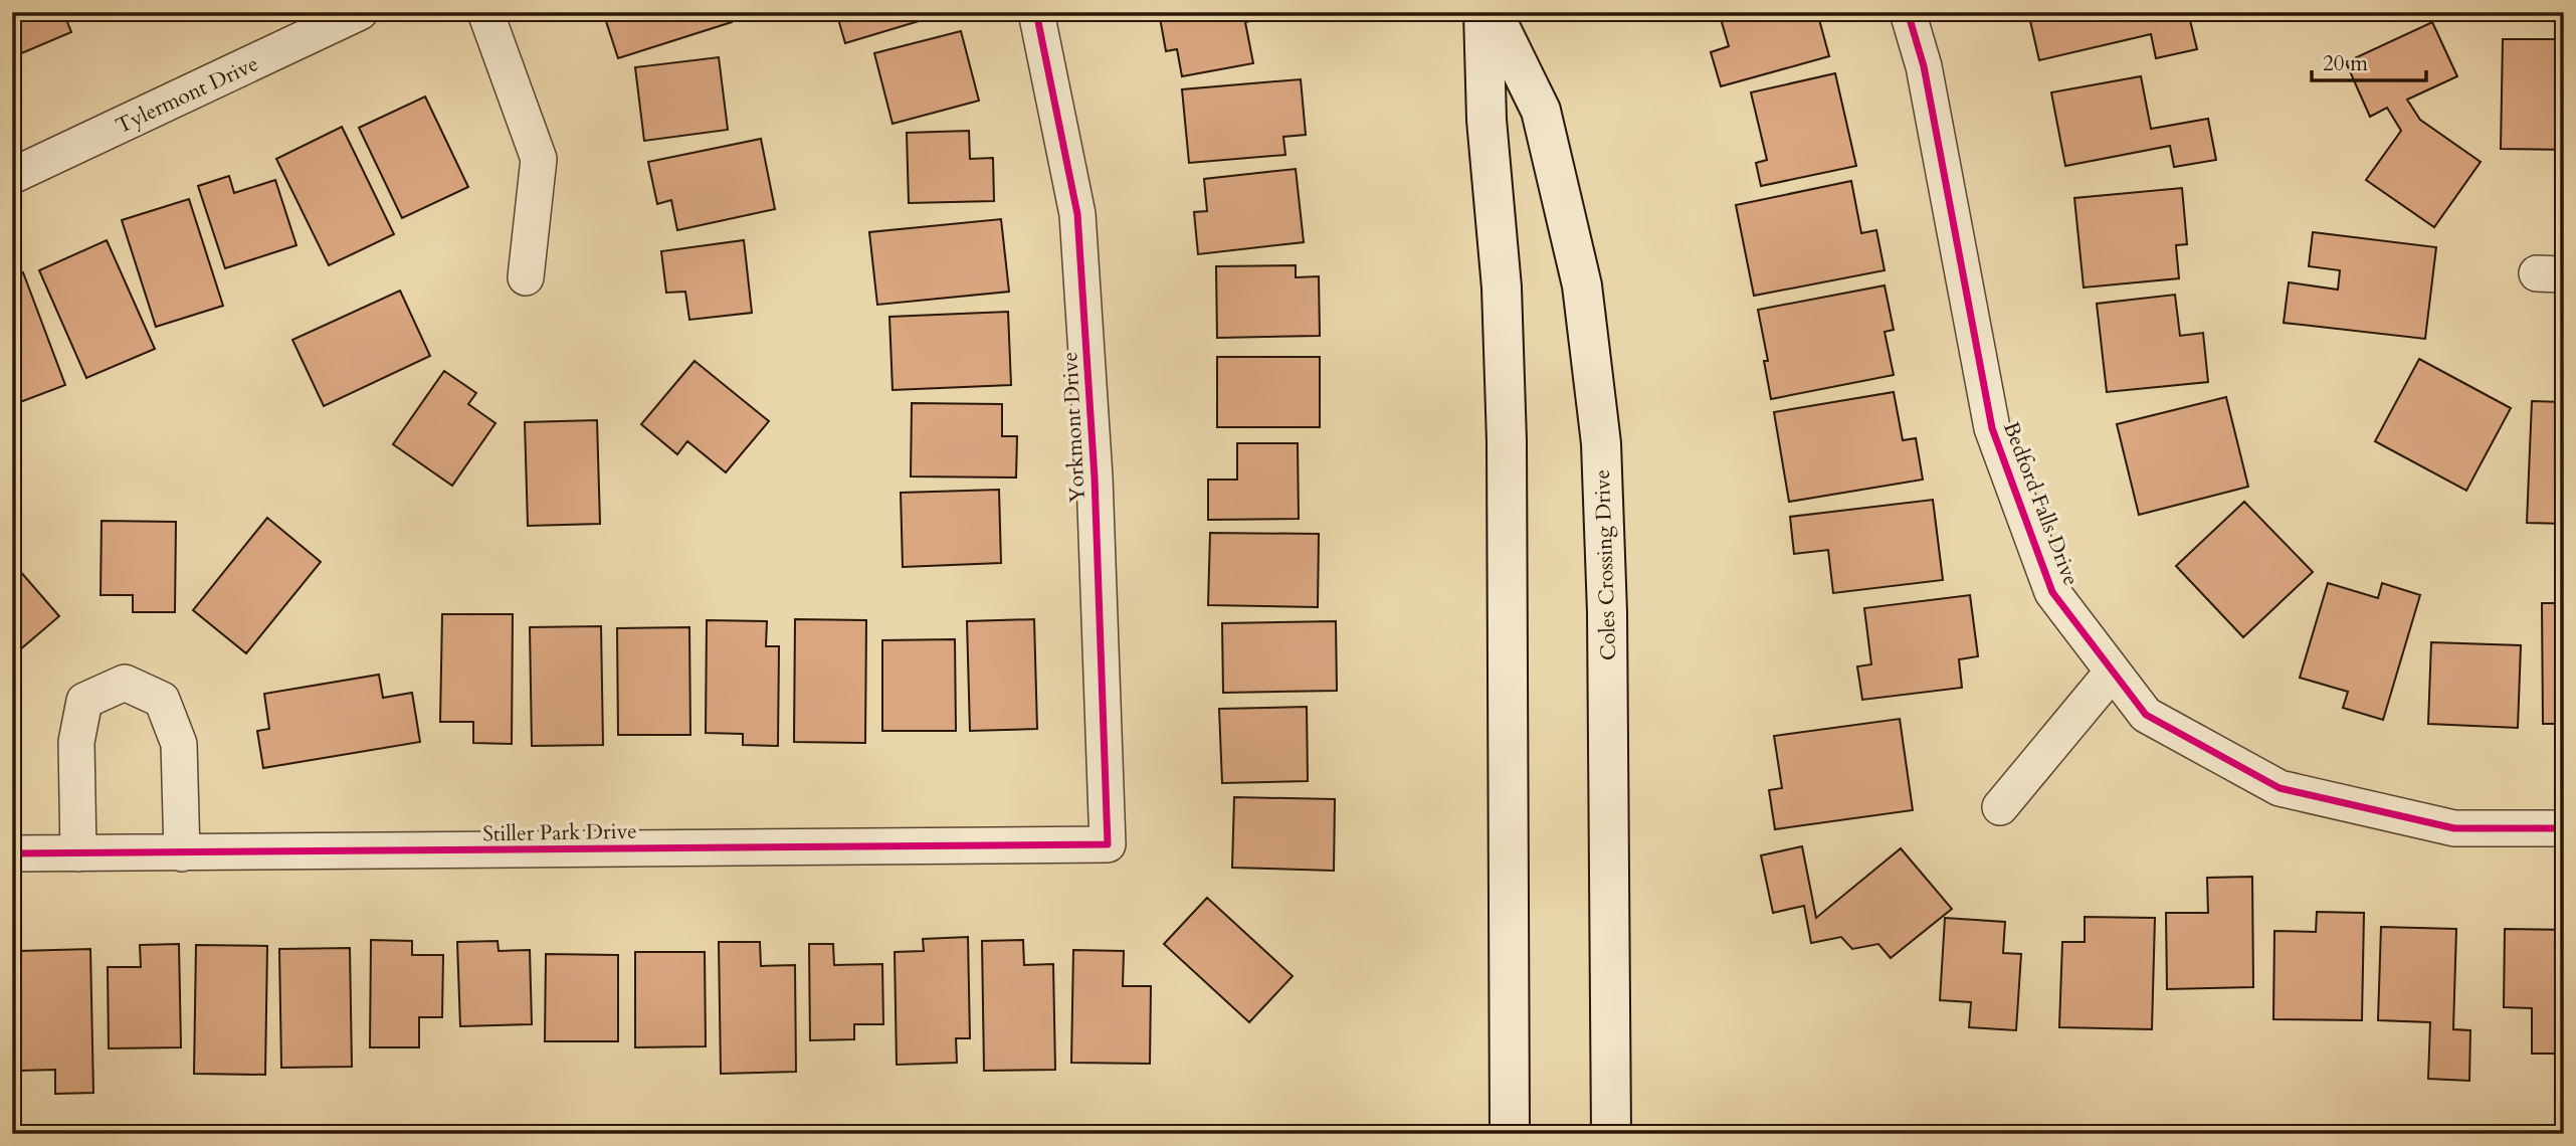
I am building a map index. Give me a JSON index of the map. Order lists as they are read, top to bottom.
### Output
{
  "streets": {
    "street": [
      "Tylermont Drive",
      "Yorkmont Drive",
      "Bedford Falls Drive",
      "Coles Crossing Drive",
      "Stiller Park Drive"
    ]
  },
  "crossings": [
    ["Yorkmont Drive", "Stiller Park Drive"]
  ],
  "scale_bar": "20 m"
}
